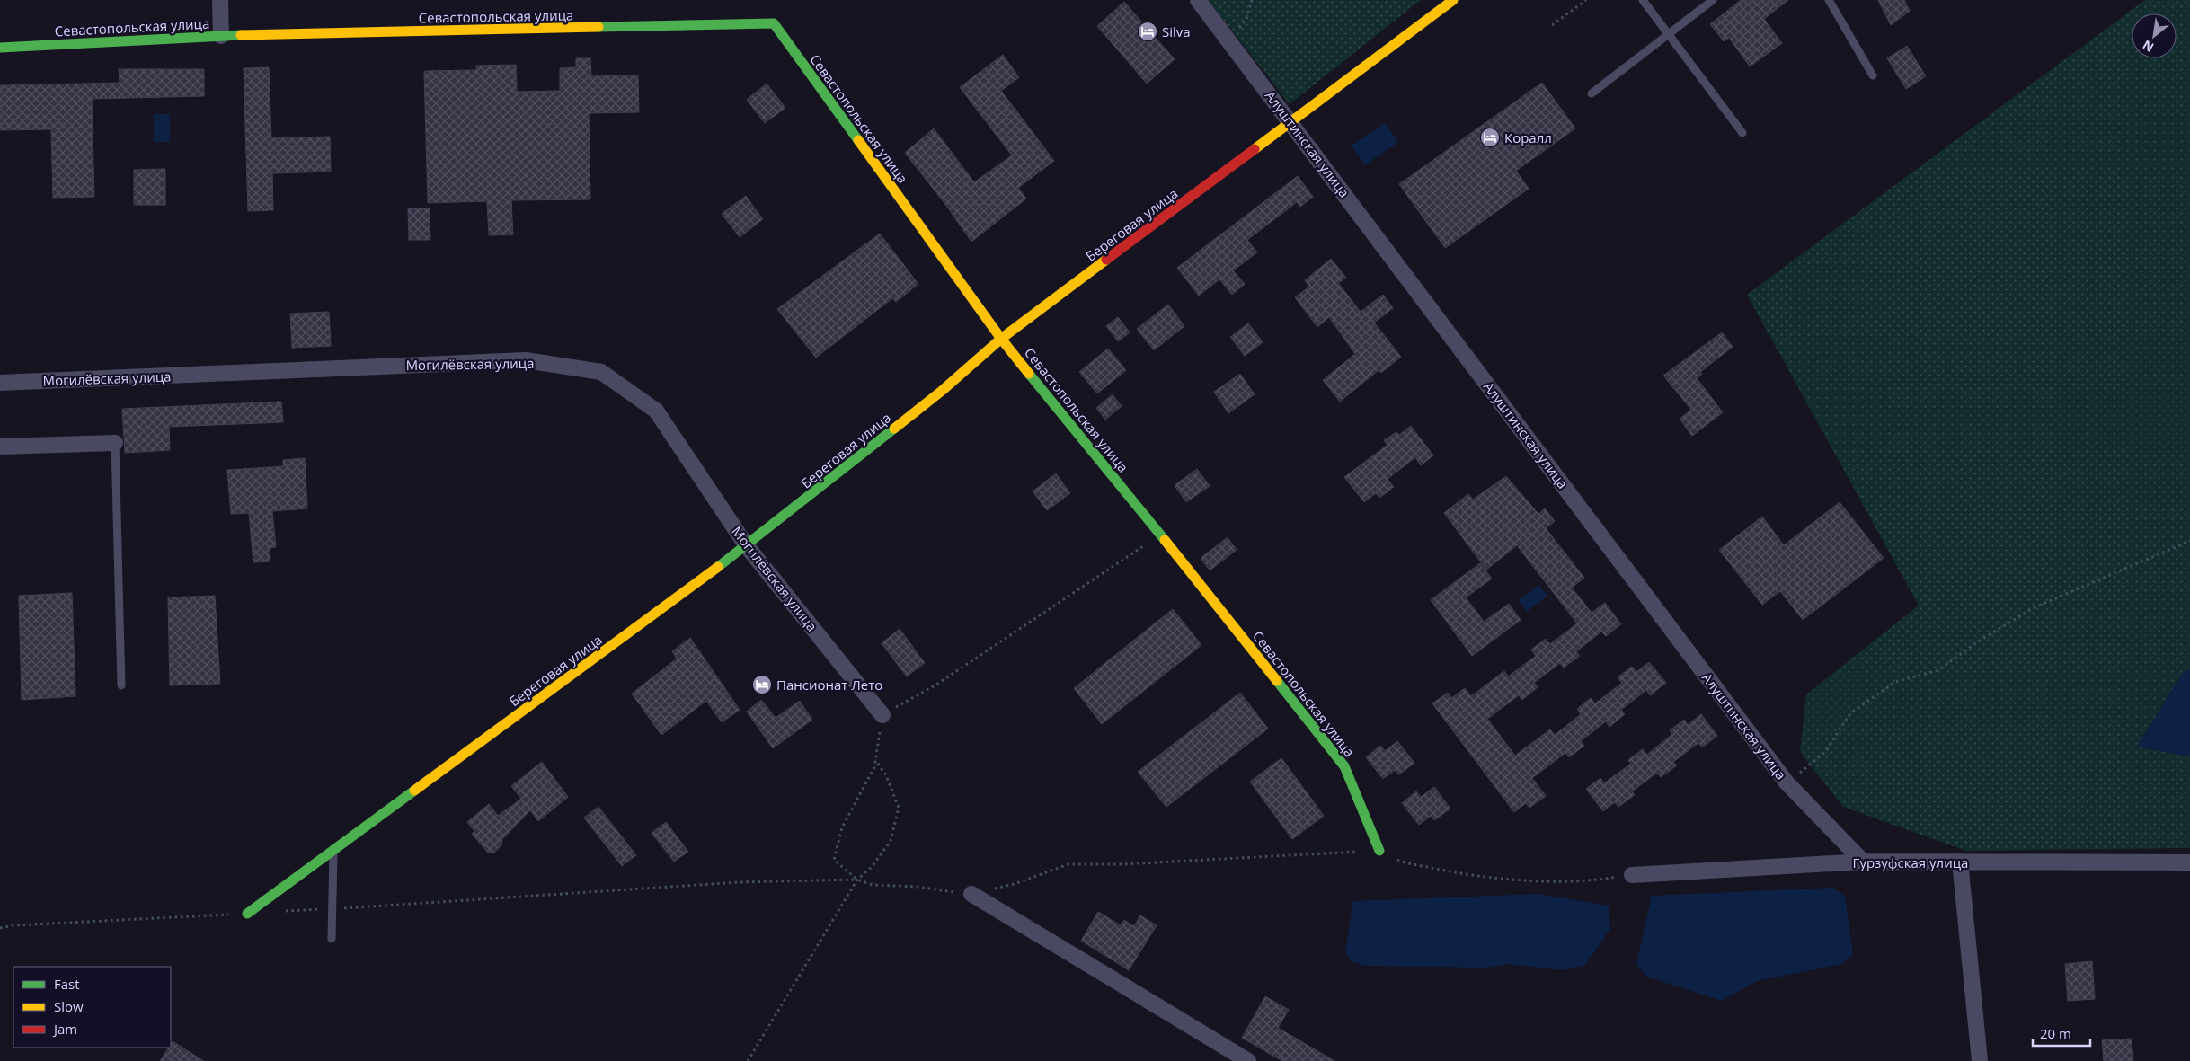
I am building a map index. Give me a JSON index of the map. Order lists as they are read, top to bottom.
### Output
{
  "streets": {
    "street": [
      "Севастопольская улица",
      "Алуштинская улица",
      "Береговая улица",
      "Могилёвская улица",
      "Гурзуфская улица"
    ]
  },
  "crossings": [
    ["Севастопольская улица", "Береговая улица"],
    ["Алуштинская улица", "Береговая улица"],
    ["Алуштинская улица", "Гурзуфская улица"],
    ["Береговая улица", "Могилёвская улица"]
  ],
  "places": {
    "hotel": ["Silva", "Коралл", "Пансионат Лето"]
  },
  "legend": ["Fast", "Slow", "Jam"],
  "scale_bar": "20 m",
  "north": "bottom left"
}
